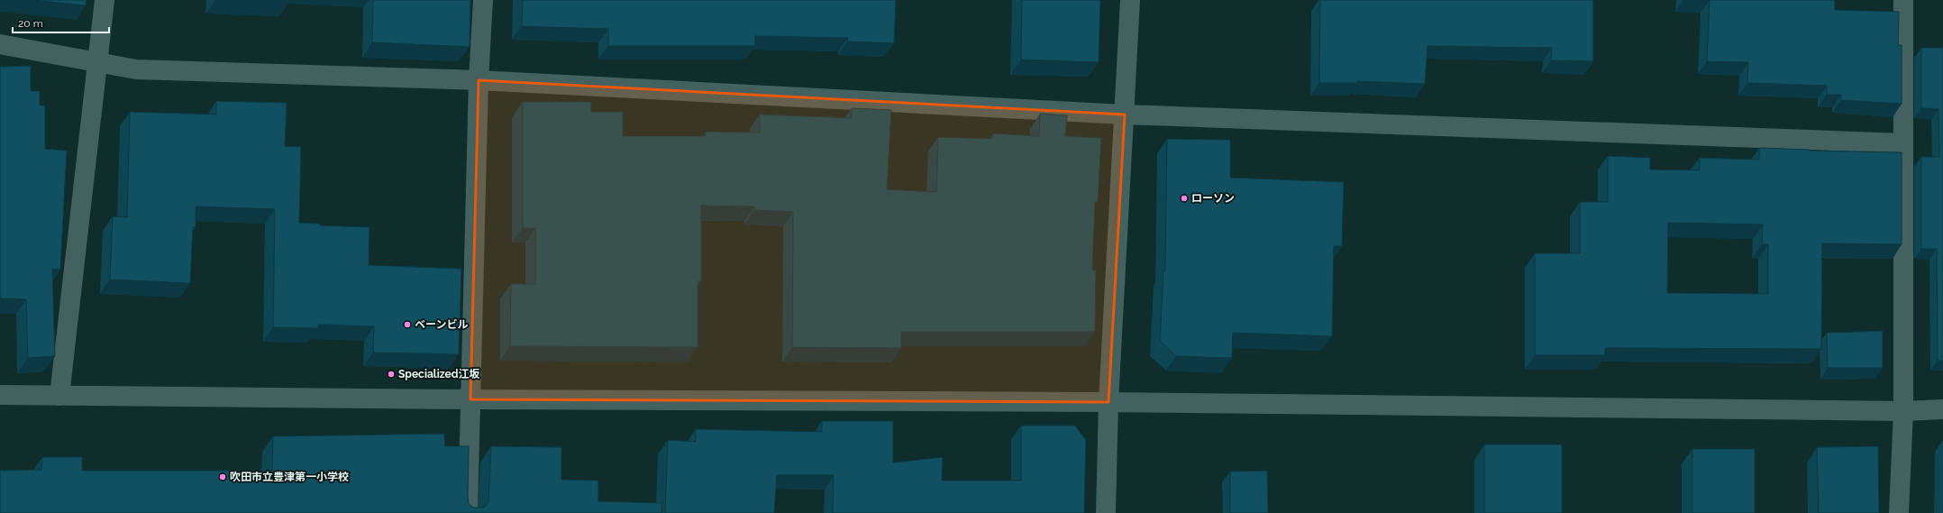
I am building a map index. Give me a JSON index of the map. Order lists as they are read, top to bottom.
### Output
{
  "places": [
    "ローソン",
    "ベーンビル",
    "Specialized江坂",
    "吹田市立豊津第一小学校"
  ],
  "scale_bar": "20 m"
}
